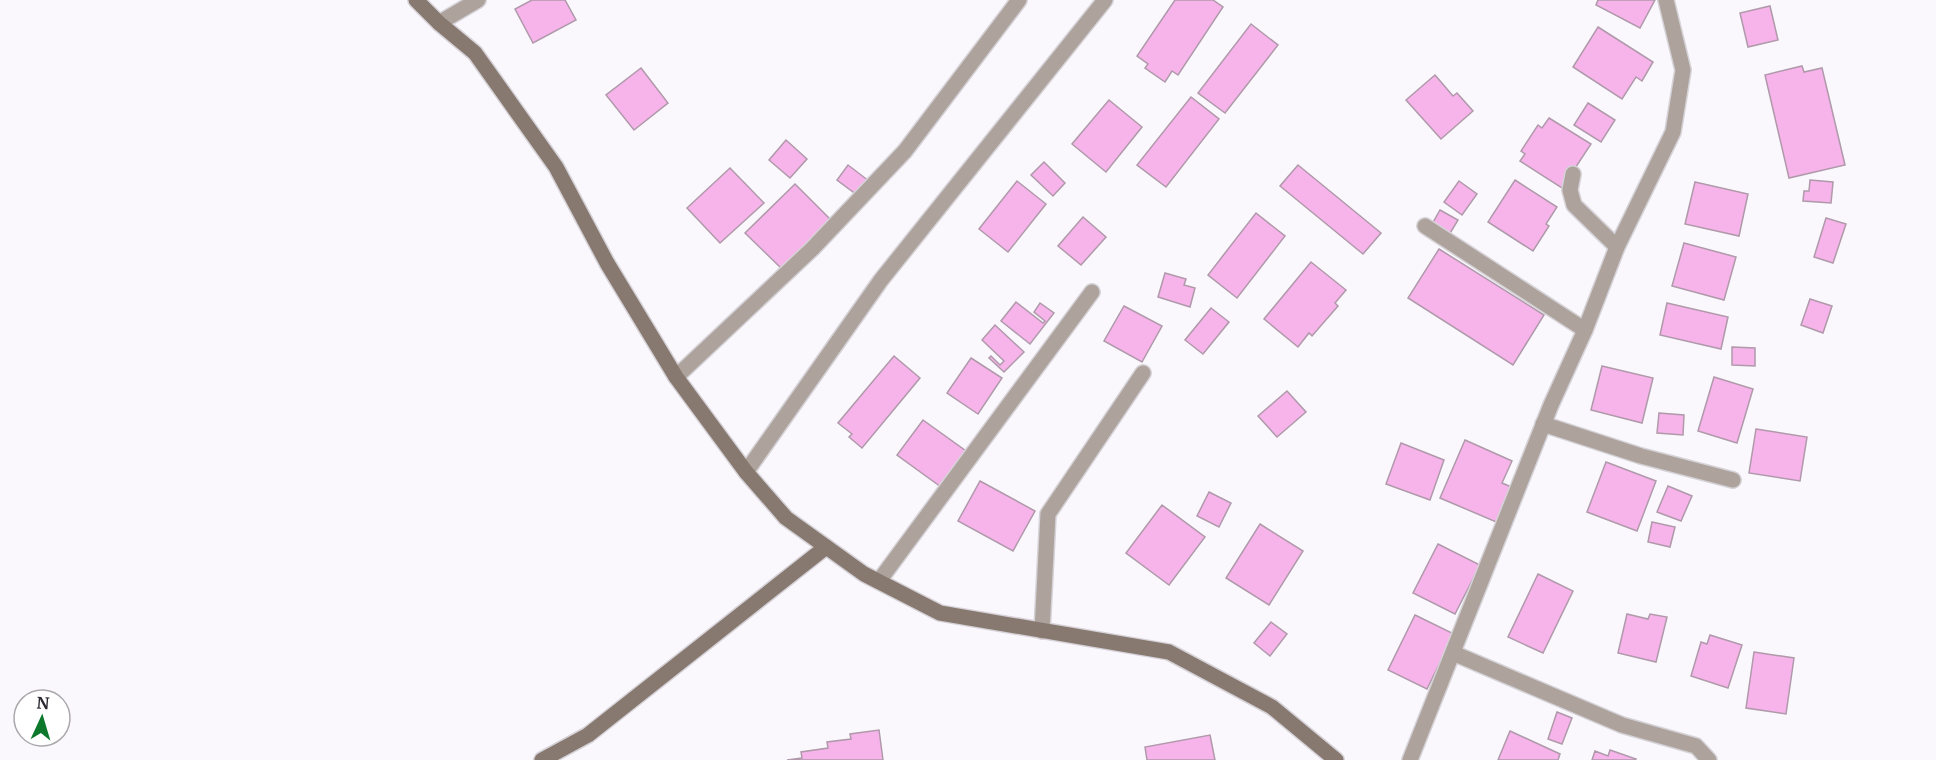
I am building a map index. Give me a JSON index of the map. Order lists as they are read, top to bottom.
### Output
{
  "north": "top"
}
